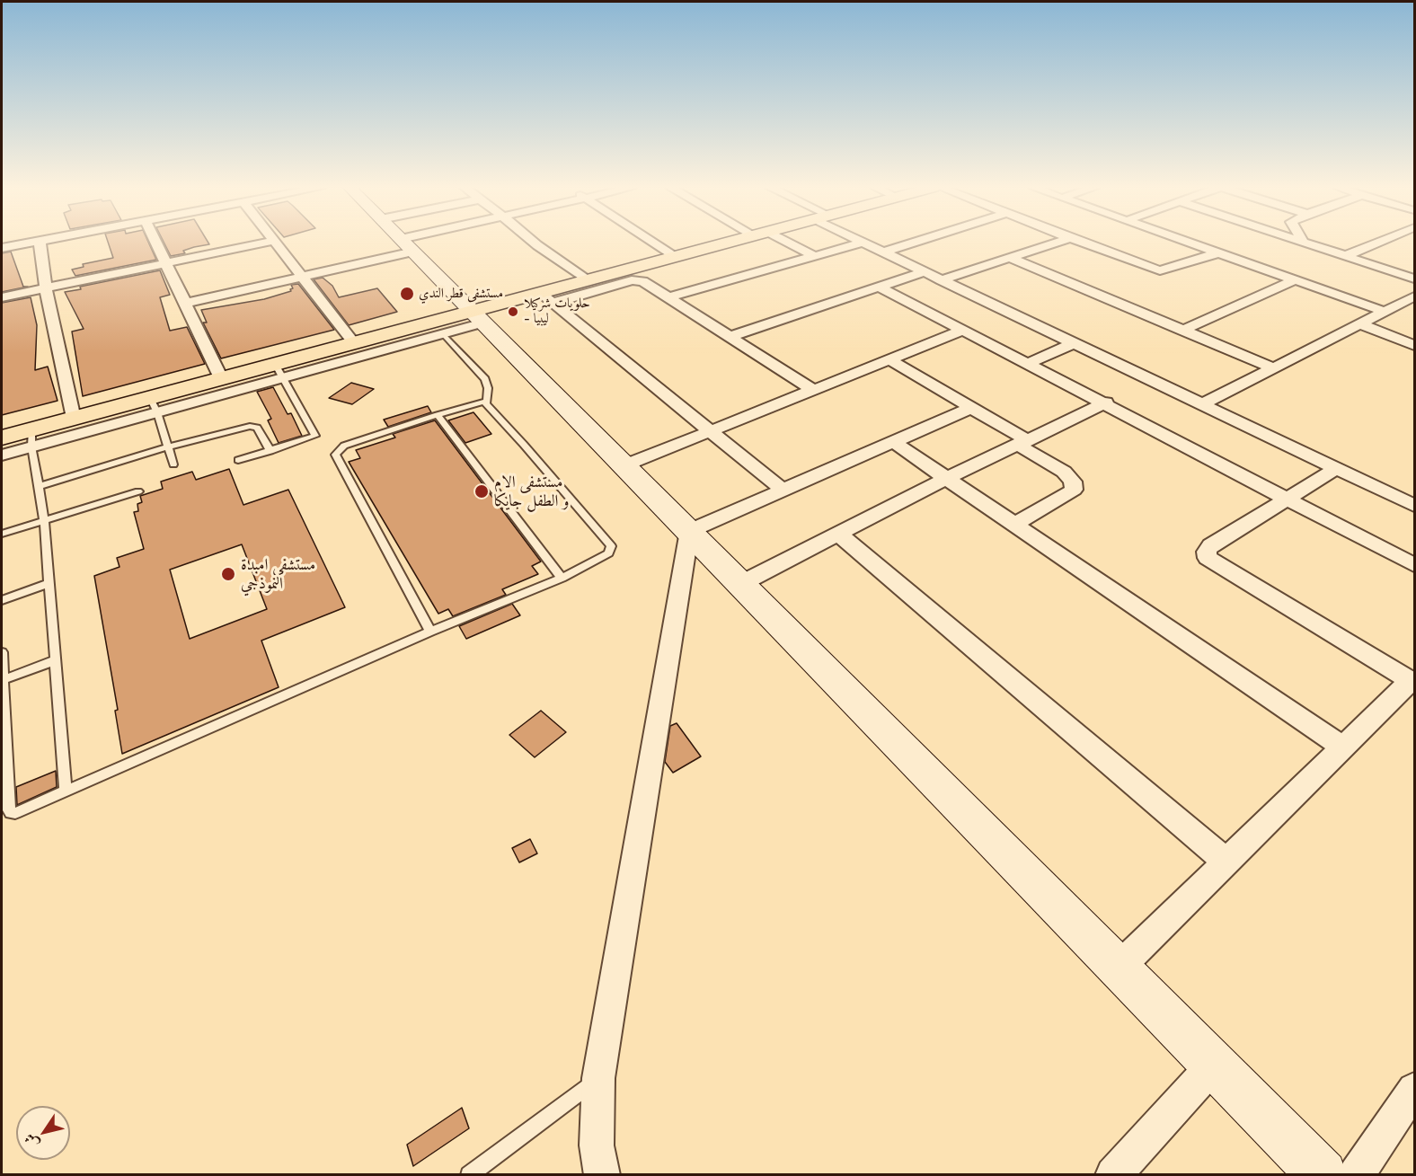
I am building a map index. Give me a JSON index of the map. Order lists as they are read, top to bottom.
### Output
{
  "places": [
    "مستشفى قطر الندي",
    "حلويات شركيلا - ليبيا",
    "مستشفى الام و الطفل جايكا",
    "مستشفى امبدة النموذجي"
  ],
  "north": "bottom left"
}
